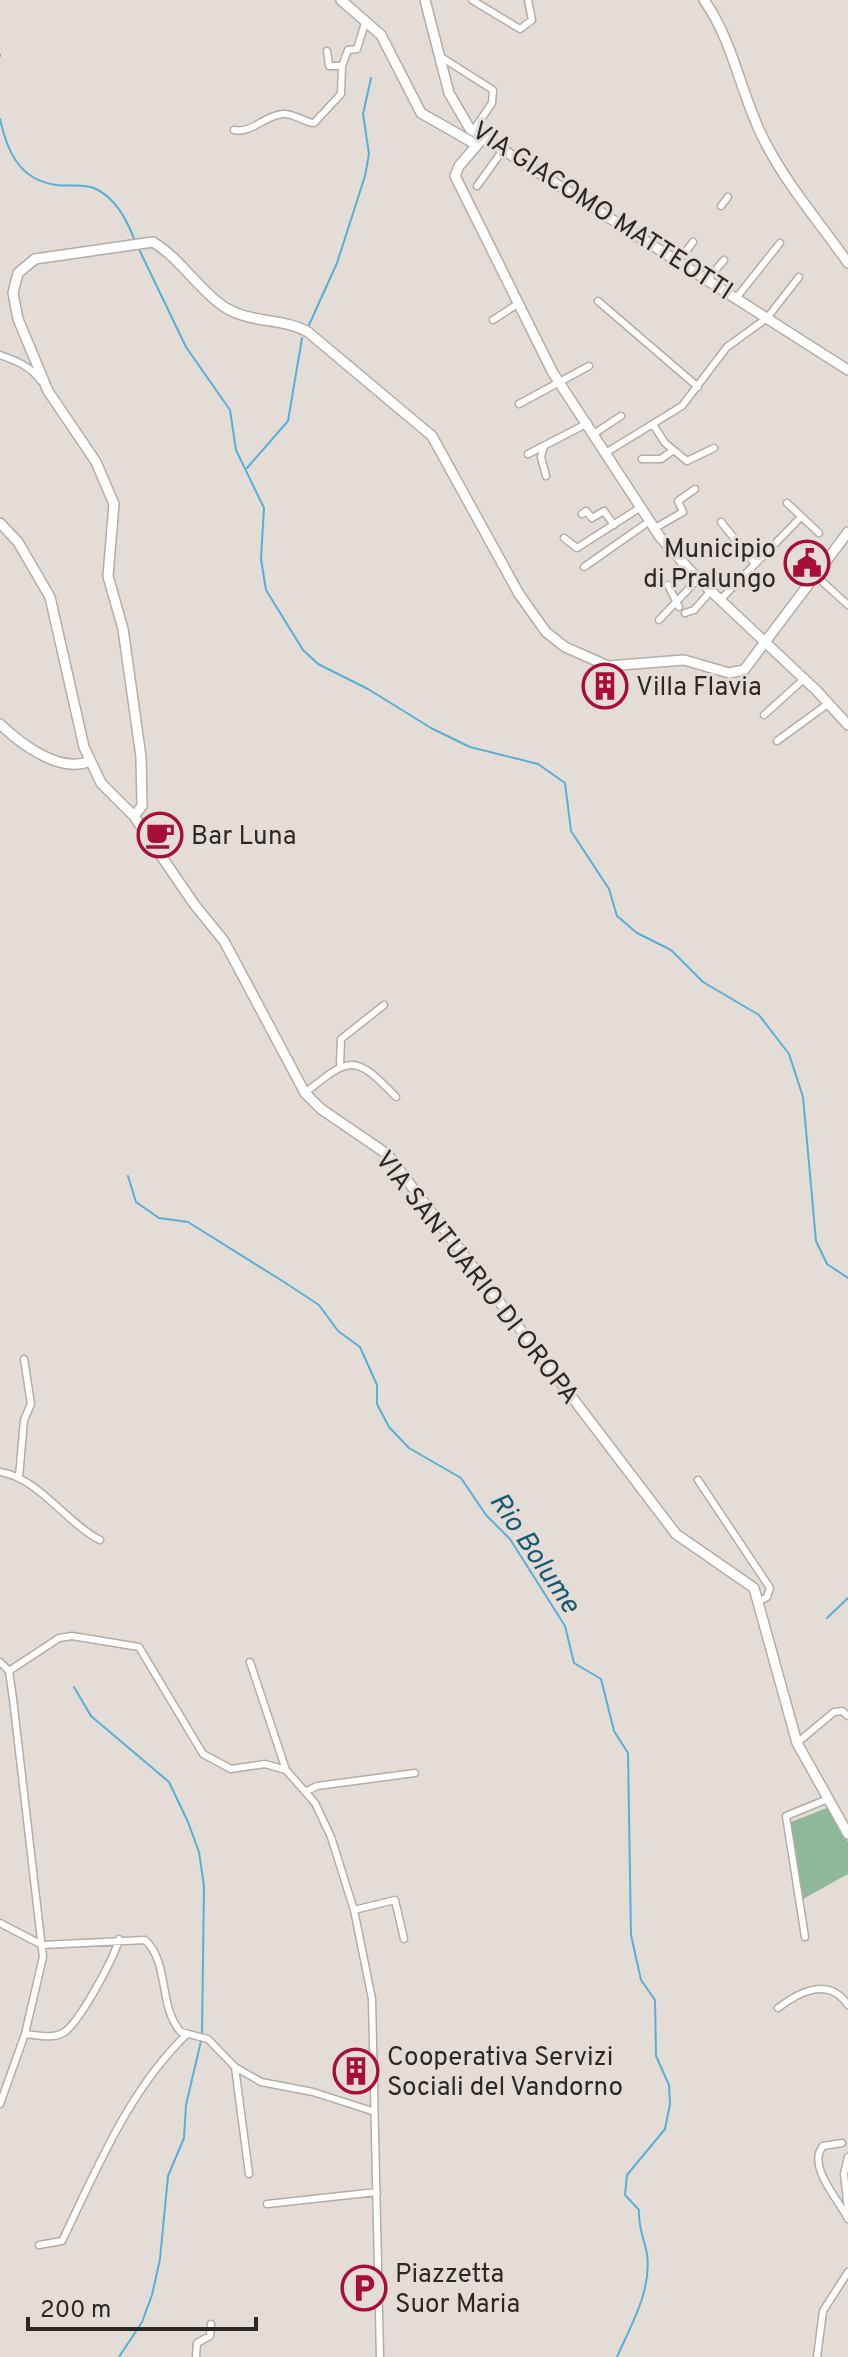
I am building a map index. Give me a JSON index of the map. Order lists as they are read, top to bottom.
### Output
{
  "streets": {
    "street": ["VIA GIACOMO MATTEOTTI", "VIA SANTUARIO DI OROPA"]
  },
  "water": ["Rio Bolume"],
  "places": {
    "public building": ["Municipio di Pralungo"],
    "building": ["Villa Flavia", "Cooperativa Servizi Sociali del Vandorno"],
    "cafe": ["Bar Luna"],
    "parking": ["Piazzetta Suor Maria"]
  },
  "scale_bar": "200 m"
}
